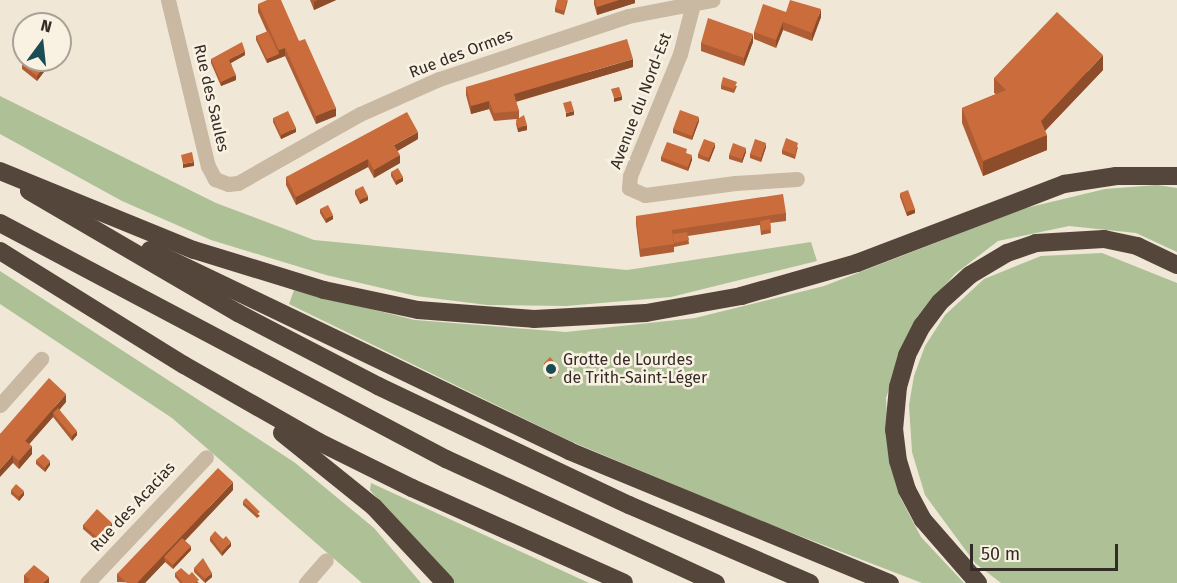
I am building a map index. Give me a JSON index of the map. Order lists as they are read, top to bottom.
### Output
{
  "streets": {
    "street": [
      "Rue des Ormes",
      "Rue des Saules",
      "Avenue du Nord-Est",
      "Rue des Acacias"
    ]
  },
  "crossings": [
    ["Rue des Ormes", "Rue des Saules"],
    ["Rue des Ormes", "Avenue du Nord-Est"]
  ],
  "places": ["Grotte de Lourdes de Trith-Saint-Léger"],
  "scale_bar": "50 m",
  "north": "top"
}
